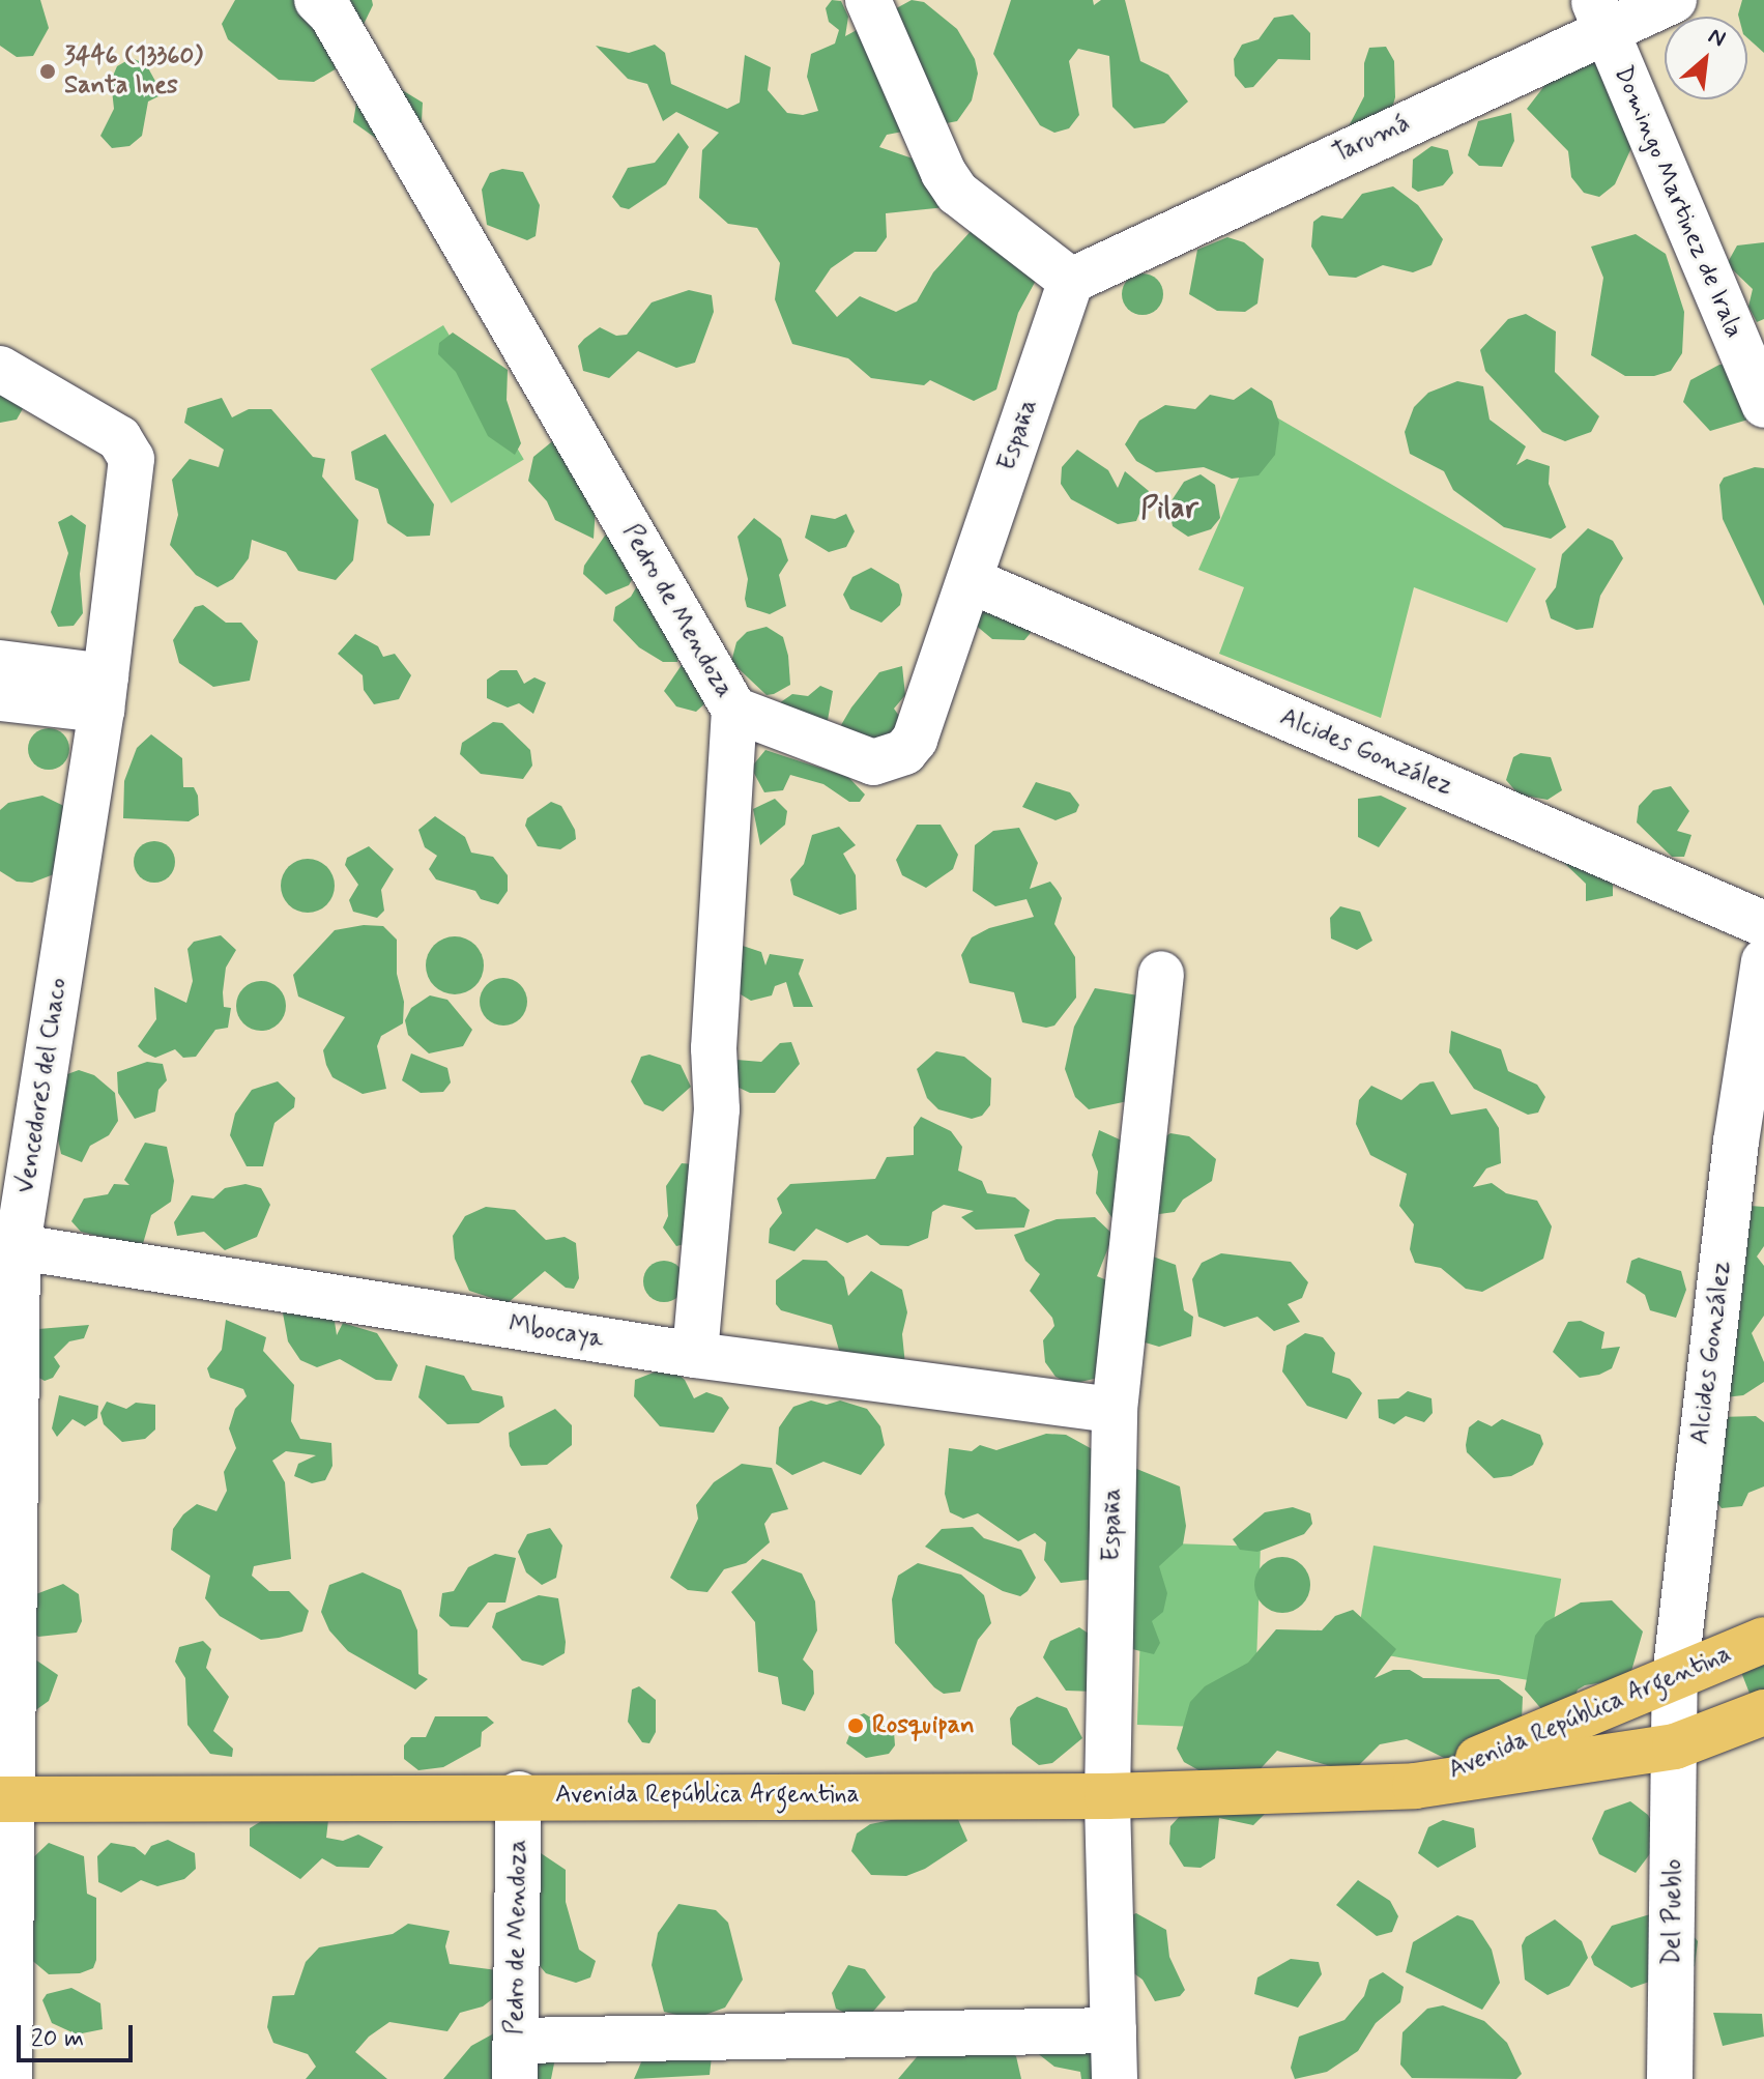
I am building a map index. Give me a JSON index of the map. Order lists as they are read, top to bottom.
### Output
{
  "streets": {
    "main road": ["Avenida República Argentina"],
    "street": [
      "Tarumá",
      "Domingo Martinez de Irala",
      "España",
      "Pedro de Mendoza",
      "Alcides González",
      "Vencedores del Chaco",
      "Mbocaya",
      "Del Pueblo"
    ]
  },
  "crossings": [
    ["Tarumá", "Domingo Martinez de Irala"],
    ["Tarumá", "España"],
    ["España", "Pedro de Mendoza"],
    ["España", "Alcides González"],
    ["España", "Mbocaya"],
    ["España", "Avenida República Argentina"],
    ["Pedro de Mendoza", "Mbocaya"],
    ["Pedro de Mendoza", "Avenida República Argentina"],
    ["Alcides González", "Avenida República Argentina"],
    ["Alcides González", "Del Pueblo"],
    ["Vencedores del Chaco", "Mbocaya"],
    ["Vencedores del Chaco", "Avenida República Argentina"],
    ["Avenida República Argentina", "Del Pueblo"]
  ],
  "districts": ["Pilar"],
  "places": ["3446 (13360) Santa Ines", "Rosquipan"],
  "scale_bar": "20 m",
  "north": "top right"
}
